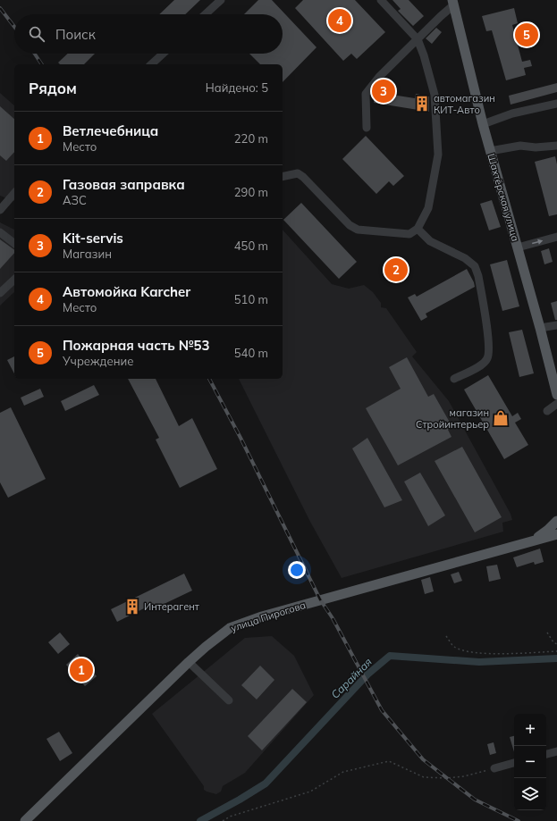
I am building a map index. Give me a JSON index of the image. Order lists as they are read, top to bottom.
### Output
{
  "streets": {
    "main road": ["Шахтёрская улица", "улица Пирогова"]
  },
  "water": ["Сарайная"],
  "places": {
    "building": ["автомагазин КИТ-Авто", "Интерагент"],
    "shop": ["магазин Стройинтерьер"]
  },
  "page": {
    "pins": [
      "4",
      "5",
      "3",
      "2",
      "1"
    ],
    "search": "Поиск",
    "heading": ["Рядом", "Найдено: 5"],
    "list": [
      {
        "mark": "1",
        "name": "Ветлечебница",
        "note": "Место",
        "value": "220 m"
      },
      {
        "mark": "2",
        "name": "Газовая заправка",
        "note": "АЗС",
        "value": "290 m"
      },
      {
        "mark": "3",
        "name": "Kit-servis",
        "note": "Магазин",
        "value": "450 m"
      },
      {
        "mark": "4",
        "name": "Автомойка Karcher",
        "note": "Место",
        "value": "510 m"
      },
      {
        "mark": "5",
        "name": "Пожарная часть №53",
        "note": "Учреждение",
        "value": "540 m"
      }
    ],
    "map_buttons": ["+", "−"]
  }
}
